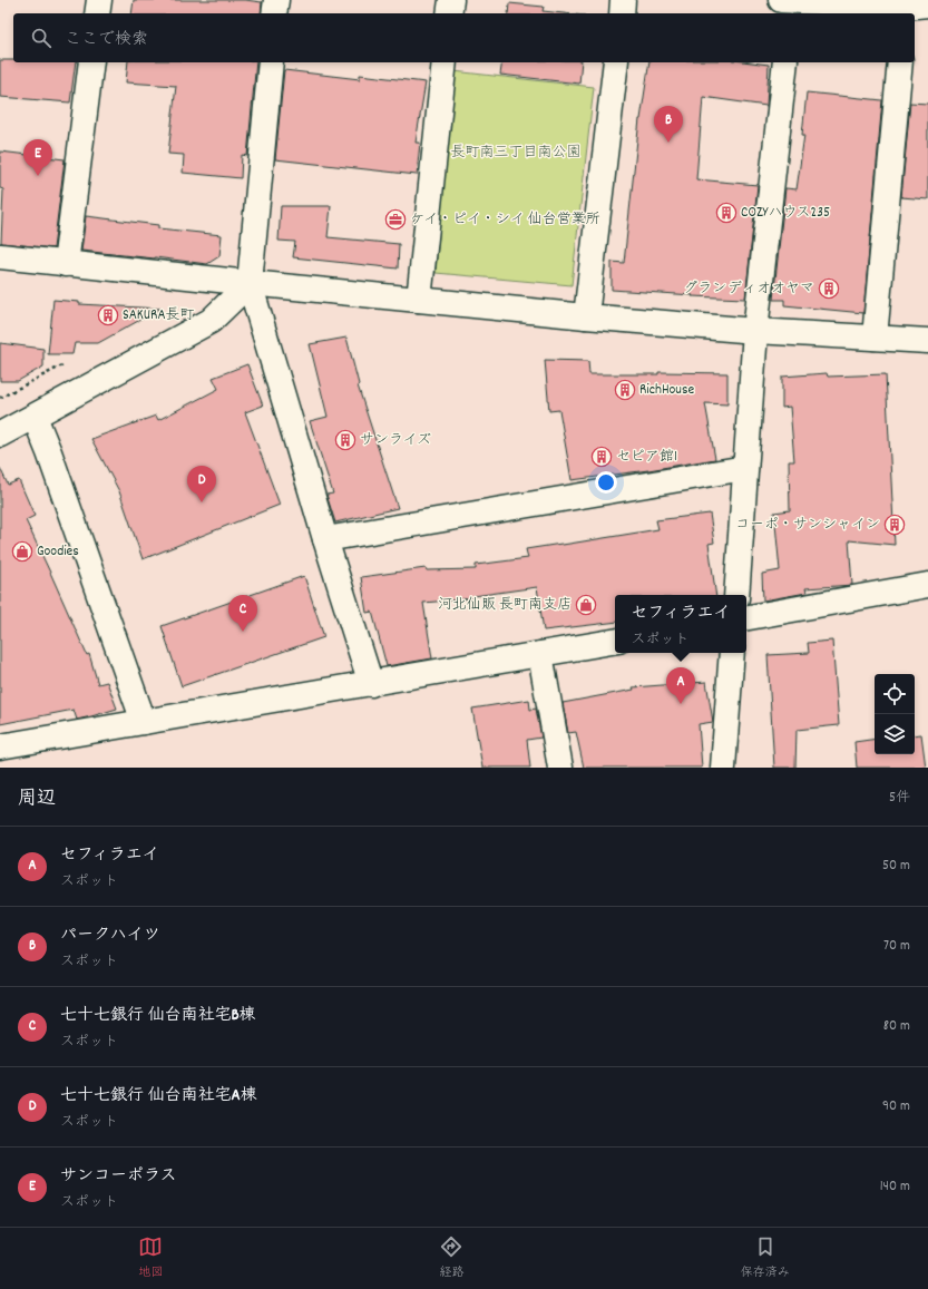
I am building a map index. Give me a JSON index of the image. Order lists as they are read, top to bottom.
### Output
{
  "parks": ["長町南三丁目南公園"],
  "places": {
    "building": [
      "COZYハウス235",
      "グランディオオヤマ",
      "SAKURA長町",
      "RichHouse",
      "サンライズ",
      "セピア館1",
      "コーポ・サンシャイン"
    ],
    "office": ["ケイ・ピイ・シイ 仙台営業所"],
    "shop": ["Goodies", "河北仙販 長町南支店"]
  },
  "page": {
    "search": "ここで検索",
    "pins": [
      "B",
      "E",
      "D",
      "C",
      "A"
    ],
    "popup": ["セフィラエイ", "スポット"],
    "heading": ["周辺", "5件"],
    "list": [
      {
        "mark": "A",
        "name": "セフィラエイ",
        "note": "スポット",
        "value": "50 m"
      },
      {
        "mark": "B",
        "name": "パークハイツ",
        "note": "スポット",
        "value": "70 m"
      },
      {
        "mark": "C",
        "name": "七十七銀行 仙台南社宅B棟",
        "note": "スポット",
        "value": "80 m"
      },
      {
        "mark": "D",
        "name": "七十七銀行 仙台南社宅A棟",
        "note": "スポット",
        "value": "90 m"
      },
      {
        "mark": "E",
        "name": "サンコーポラス",
        "note": "スポット",
        "value": "140 m"
      }
    ],
    "nav": ["地図", "経路", "保存済み"]
  }
}
